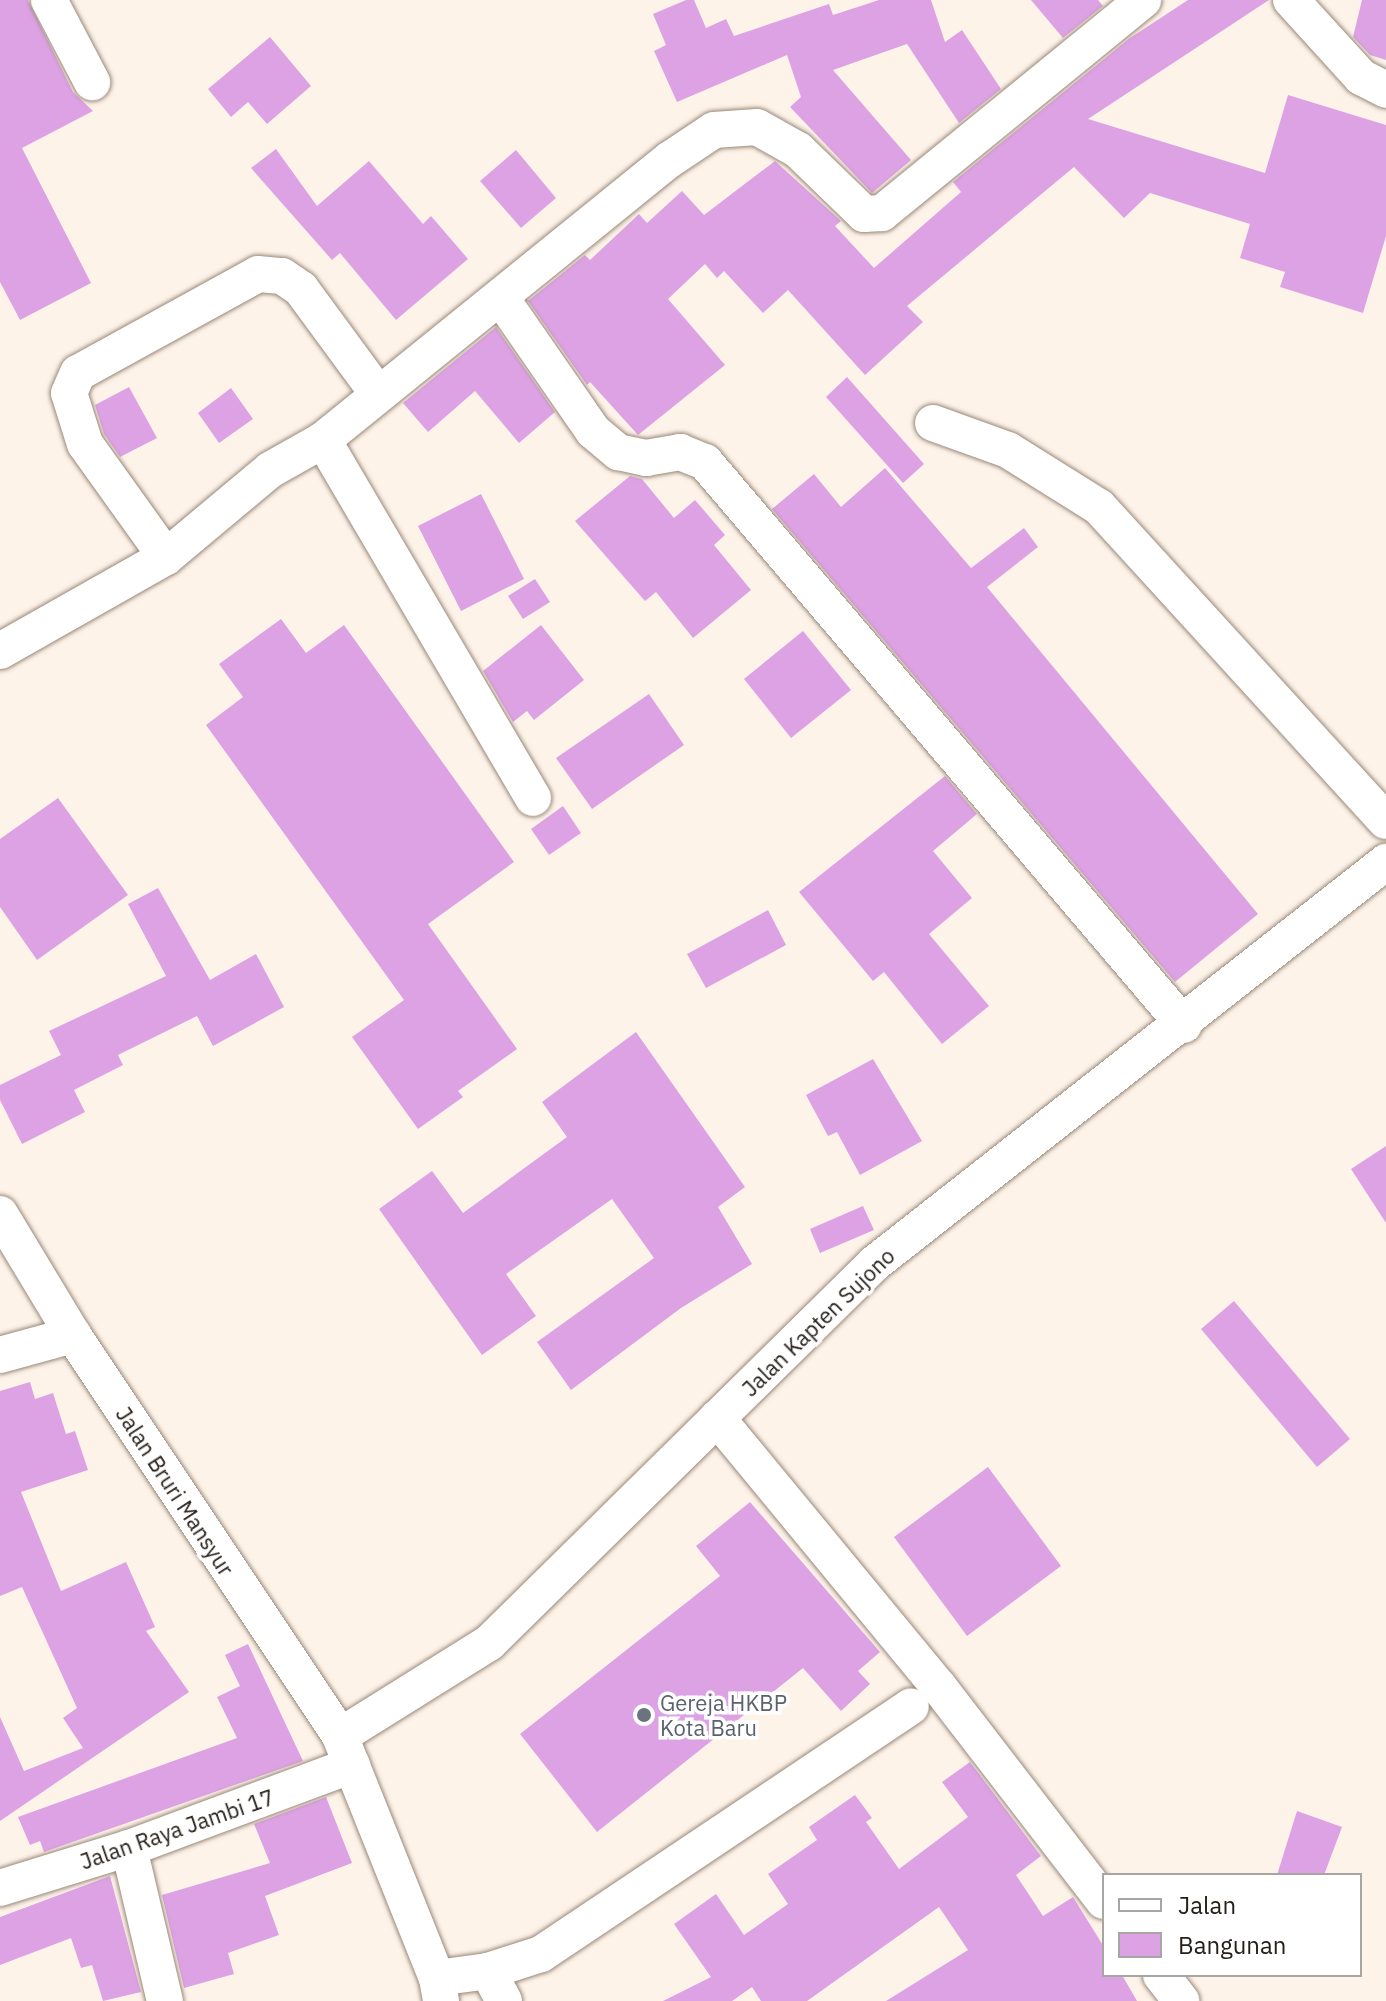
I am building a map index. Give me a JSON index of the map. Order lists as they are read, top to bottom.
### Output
{
  "streets": {
    "street": ["Jalan Kapten Sujono", "Jalan Bruri Mansyur", "Jalan Raya Jambi 17"]
  },
  "crossings": [
    ["Jalan Kapten Sujono", "Jalan Bruri Mansyur"],
    ["Jalan Kapten Sujono", "Jalan Raya Jambi 17"],
    ["Jalan Bruri Mansyur", "Jalan Raya Jambi 17"]
  ],
  "places": ["Gereja HKBP Kota Baru"],
  "legend": ["Jalan", "Bangunan"]
}
